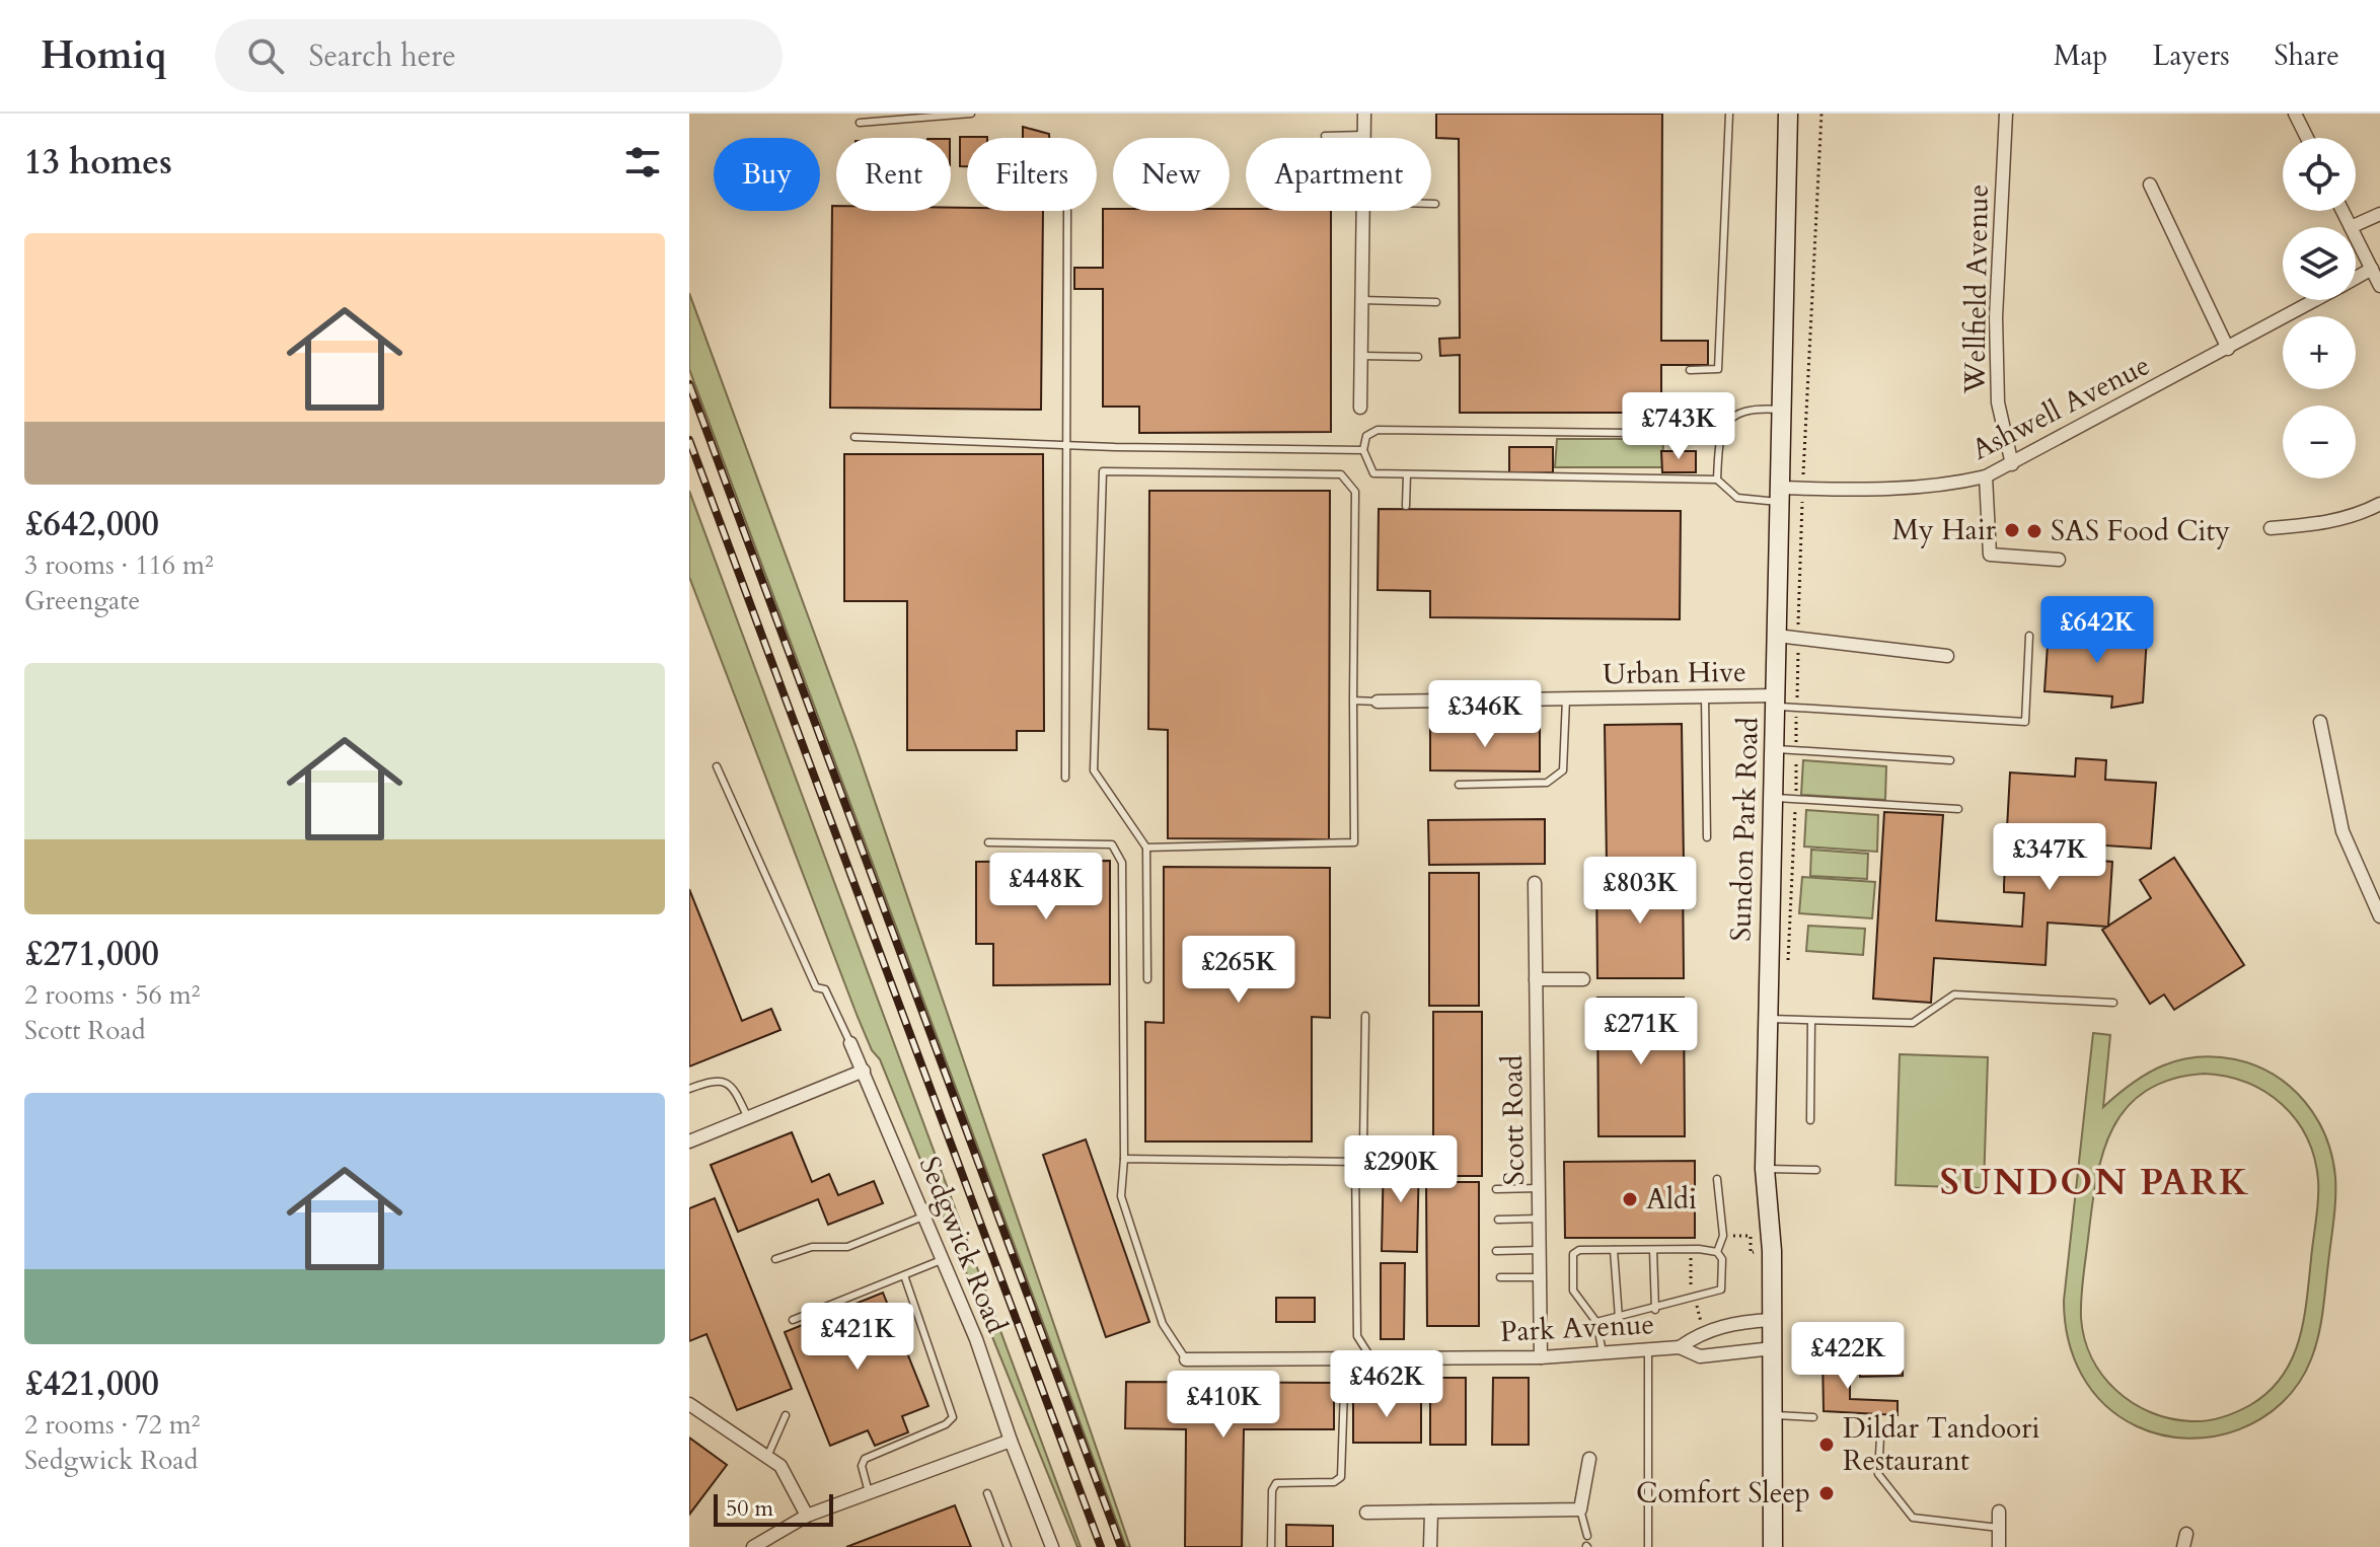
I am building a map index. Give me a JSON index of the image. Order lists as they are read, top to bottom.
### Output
{
  "streets": {
    "street": [
      "Wellfield Avenue",
      "Ashwell Avenue",
      "Urban Hive",
      "Sundon Park Road",
      "Scott Road",
      "Sedgwick Road",
      "Park Avenue"
    ]
  },
  "crossings": [
    ["Wellfield Avenue", "Ashwell Avenue"],
    ["Ashwell Avenue", "Sundon Park Road"],
    ["Urban Hive", "Sundon Park Road"],
    ["Sundon Park Road", "Park Avenue"],
    ["Scott Road", "Park Avenue"]
  ],
  "districts": ["SUNDON PARK"],
  "places": [
    "My Hair",
    "SAS Food City",
    "Aldi",
    "Dildar Tandoori Restaurant",
    "Comfort Sleep"
  ],
  "scale_bar": "50 m",
  "page": {
    "header": "Homiq",
    "search": "Search here",
    "nav": ["Map", "Layers", "Share"],
    "heading": "13 homes",
    "map_buttons": ["+", "−"],
    "chip": [
      "Buy",
      "Rent",
      "Filters",
      "New",
      "Apartment"
    ],
    "list": [
      {
        "name": "£642,000",
        "note": "3 rooms · 116 m² · Greengate"
      },
      {
        "name": "£271,000",
        "note": "2 rooms · 56 m² · Scott Road"
      },
      {
        "name": "£421,000",
        "note": "2 rooms · 72 m² · Sedgwick Road"
      }
    ],
    "price": [
      "£743K",
      "£642K",
      "£346K",
      "£347K",
      "£448K",
      "£803K",
      "£265K",
      "£271K",
      "£290K",
      "£421K",
      "£422K",
      "£462K",
      "£410K"
    ],
    "scale": "50 m"
  }
}
